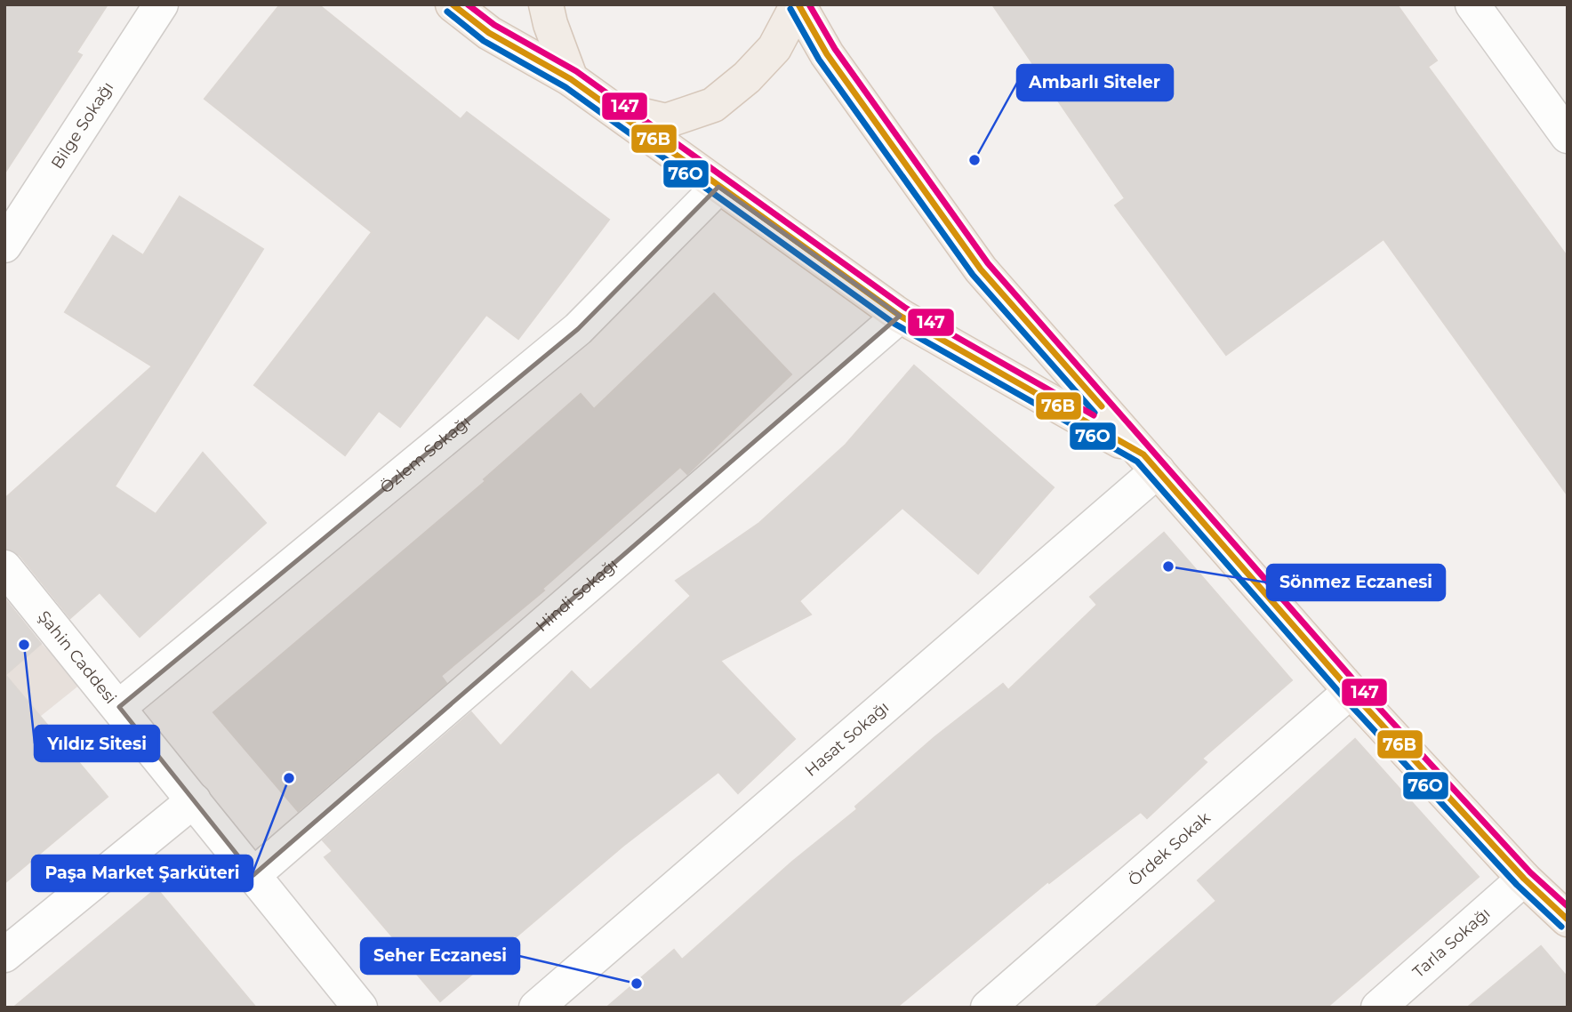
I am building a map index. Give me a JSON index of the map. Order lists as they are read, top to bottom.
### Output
{
  "streets": {
    "street": [
      "Bilge Sokağı",
      "Özlem Sokağı",
      "Hindi Sokağı",
      "Şahin Caddesi",
      "Hasat Sokağı",
      "Ördek Sokak",
      "Tarla Sokağı"
    ]
  },
  "crossings": [
    ["Özlem Sokağı", "Şahin Caddesi"],
    ["Hindi Sokağı", "Şahin Caddesi"]
  ],
  "places": [
    "Ambarlı Siteler",
    "Sönmez Eczanesi",
    "Yıldız Sitesi",
    "Paşa Market Şarküteri",
    "Seher Eczanesi"
  ],
  "lines": ["transit line 76B", "transit line 147", "transit line 76O"]
}
